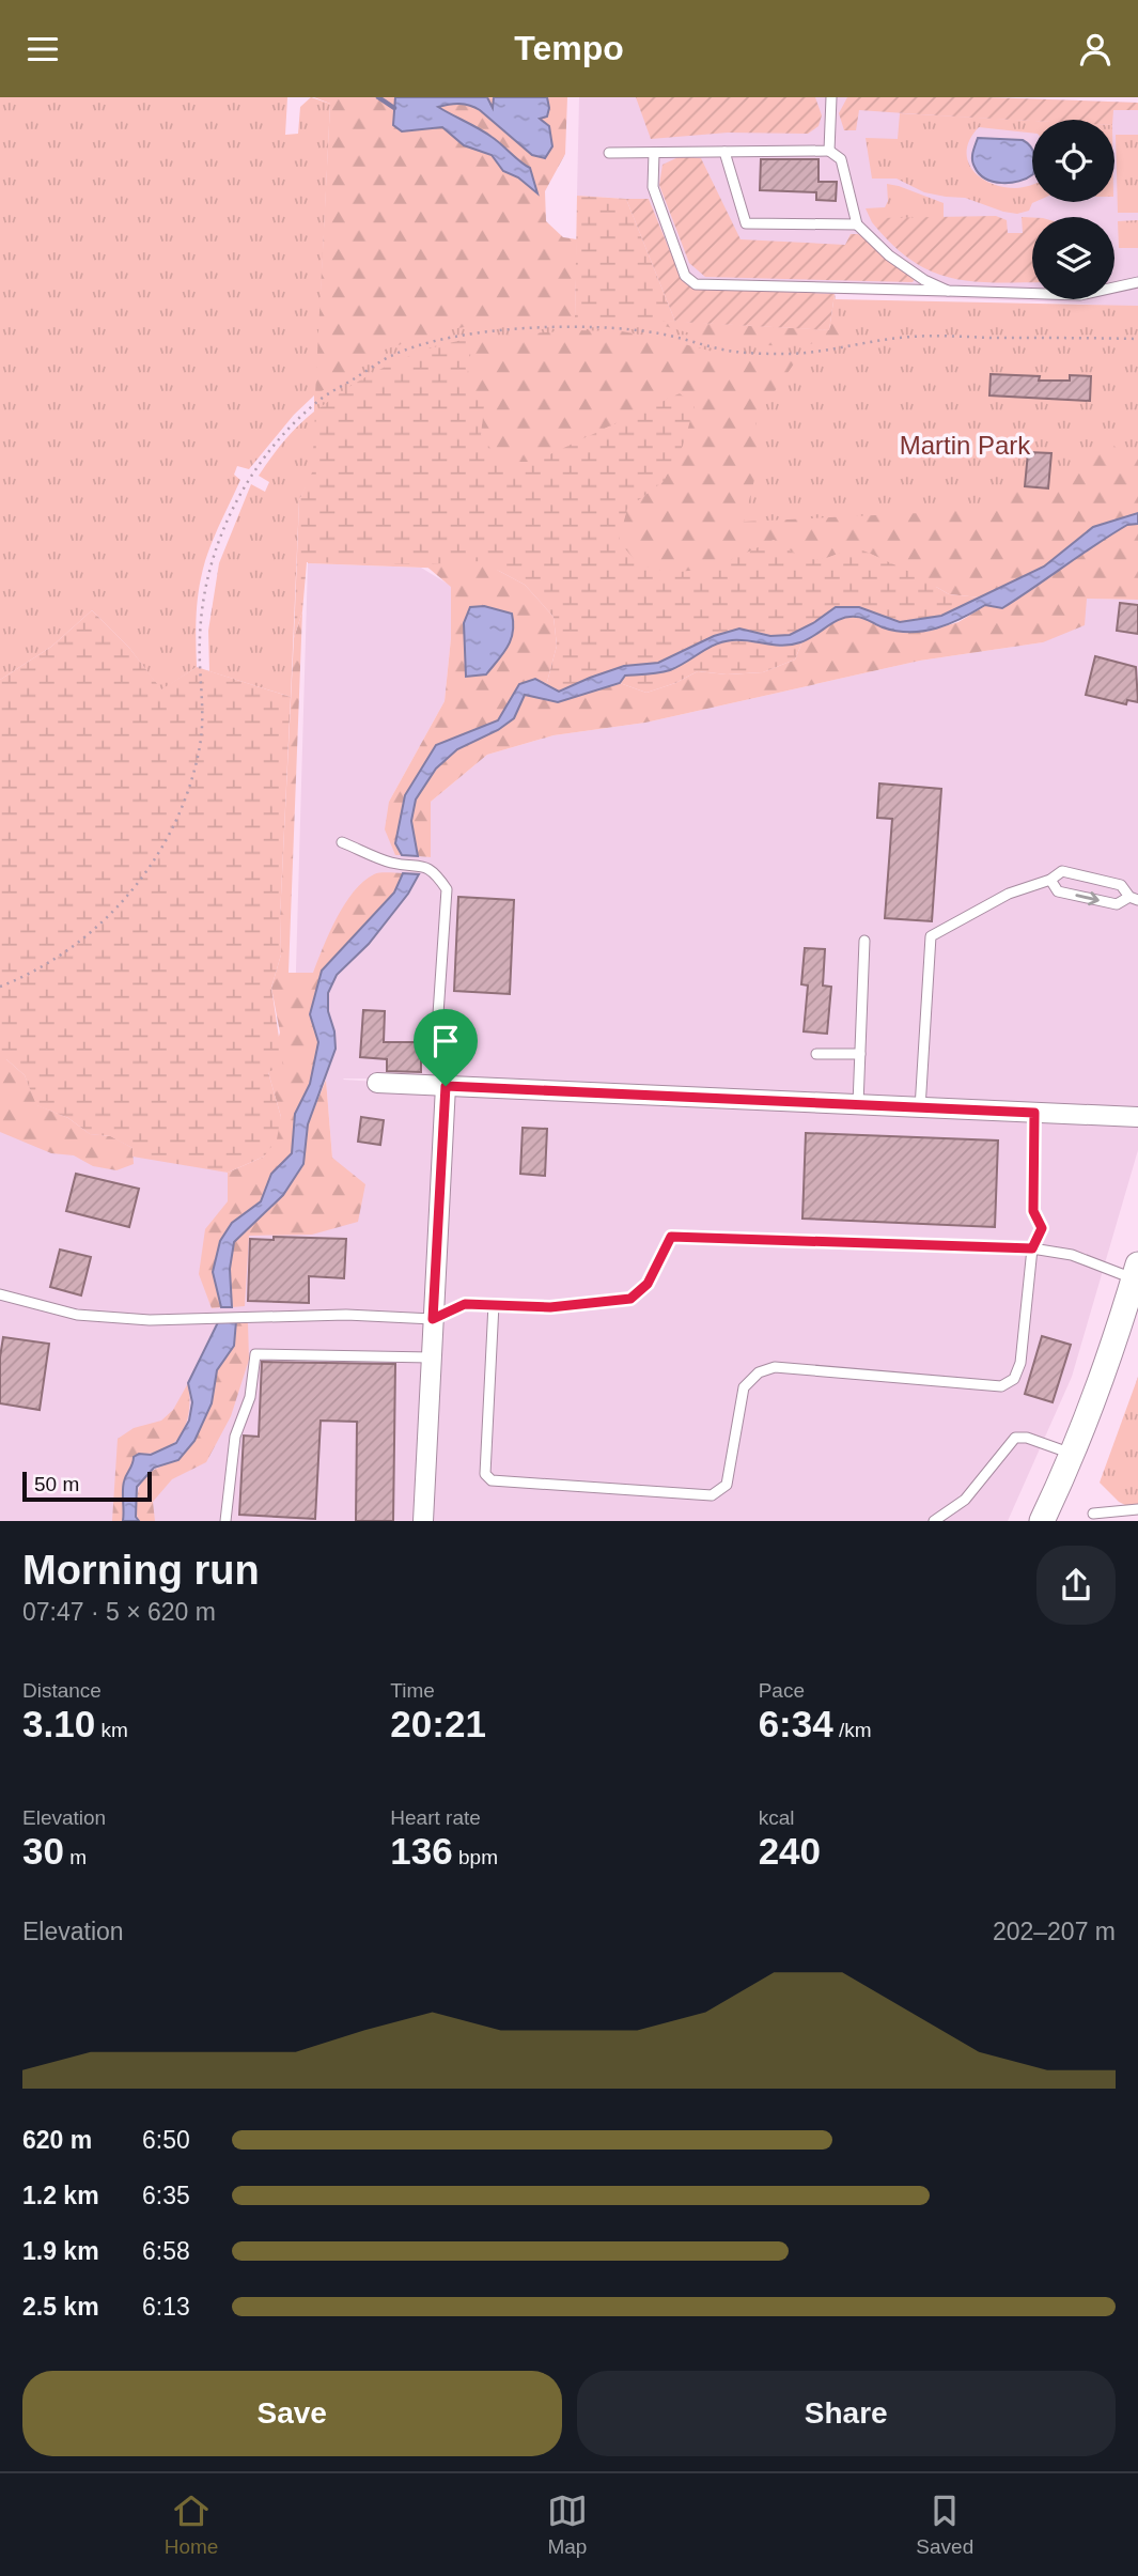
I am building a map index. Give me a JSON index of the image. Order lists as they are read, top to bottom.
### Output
{
  "parks": ["Martin Park"],
  "scale_bar": "50 m",
  "page": {
    "header": "Tempo",
    "scale": "50 m",
    "heading": ["Morning run", "07:47 · 5 × 620 m"],
    "stats": [
      ["Distance", "3.10 km"],
      ["Time", "20:21"],
      ["Pace", "6:34 /km"],
      ["Elevation", "30 m"],
      ["Heart rate", "136 bpm"],
      ["kcal", "240"]
    ],
    "chart": ["Elevation", "202–207 m"],
    "list": [
      {
        "name": "620 m",
        "note": "6:50"
      },
      {
        "name": "1.2 km",
        "note": "6:35"
      },
      {
        "name": "1.9 km",
        "note": "6:58"
      },
      {
        "name": "2.5 km",
        "note": "6:13"
      }
    ],
    "buttons": ["Save", "Share"],
    "tabs": ["Home", "Map", "Saved"]
  }
}
